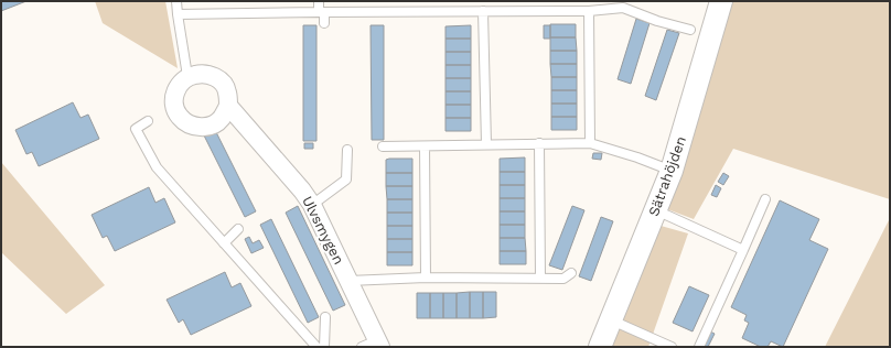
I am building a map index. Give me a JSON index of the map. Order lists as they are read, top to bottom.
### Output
{
  "streets": {
    "street": ["Sätrahöjden", "Ulvsmygen"]
  }
}
